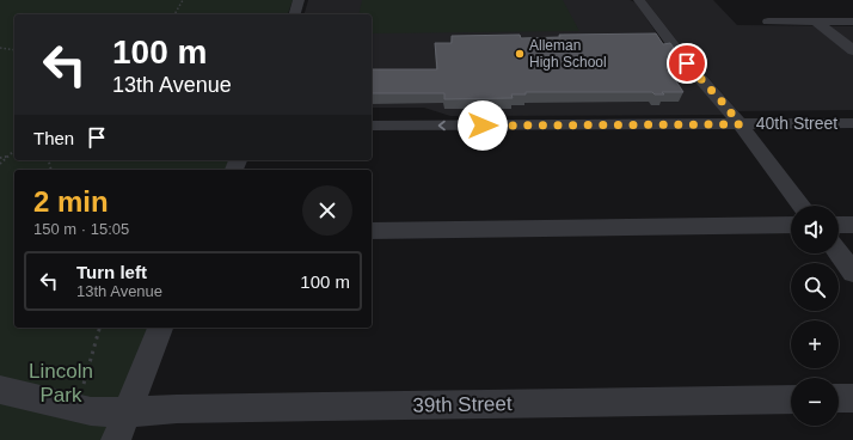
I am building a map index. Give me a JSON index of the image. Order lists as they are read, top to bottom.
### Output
{
  "streets": {
    "street": ["40th Street", "39th Street"]
  },
  "parks": ["Lincoln Park"],
  "places": ["Alleman High School"],
  "page": {
    "turn": ["100 m", "13th Avenue"],
    "then": "Then",
    "heading": ["2 min", "150 m · 15:05"],
    "map_buttons": ["+", "−"],
    "list": [
      {
        "name": "Turn left",
        "note": "13th Avenue",
        "value": "100 m"
      }
    ]
  }
}
